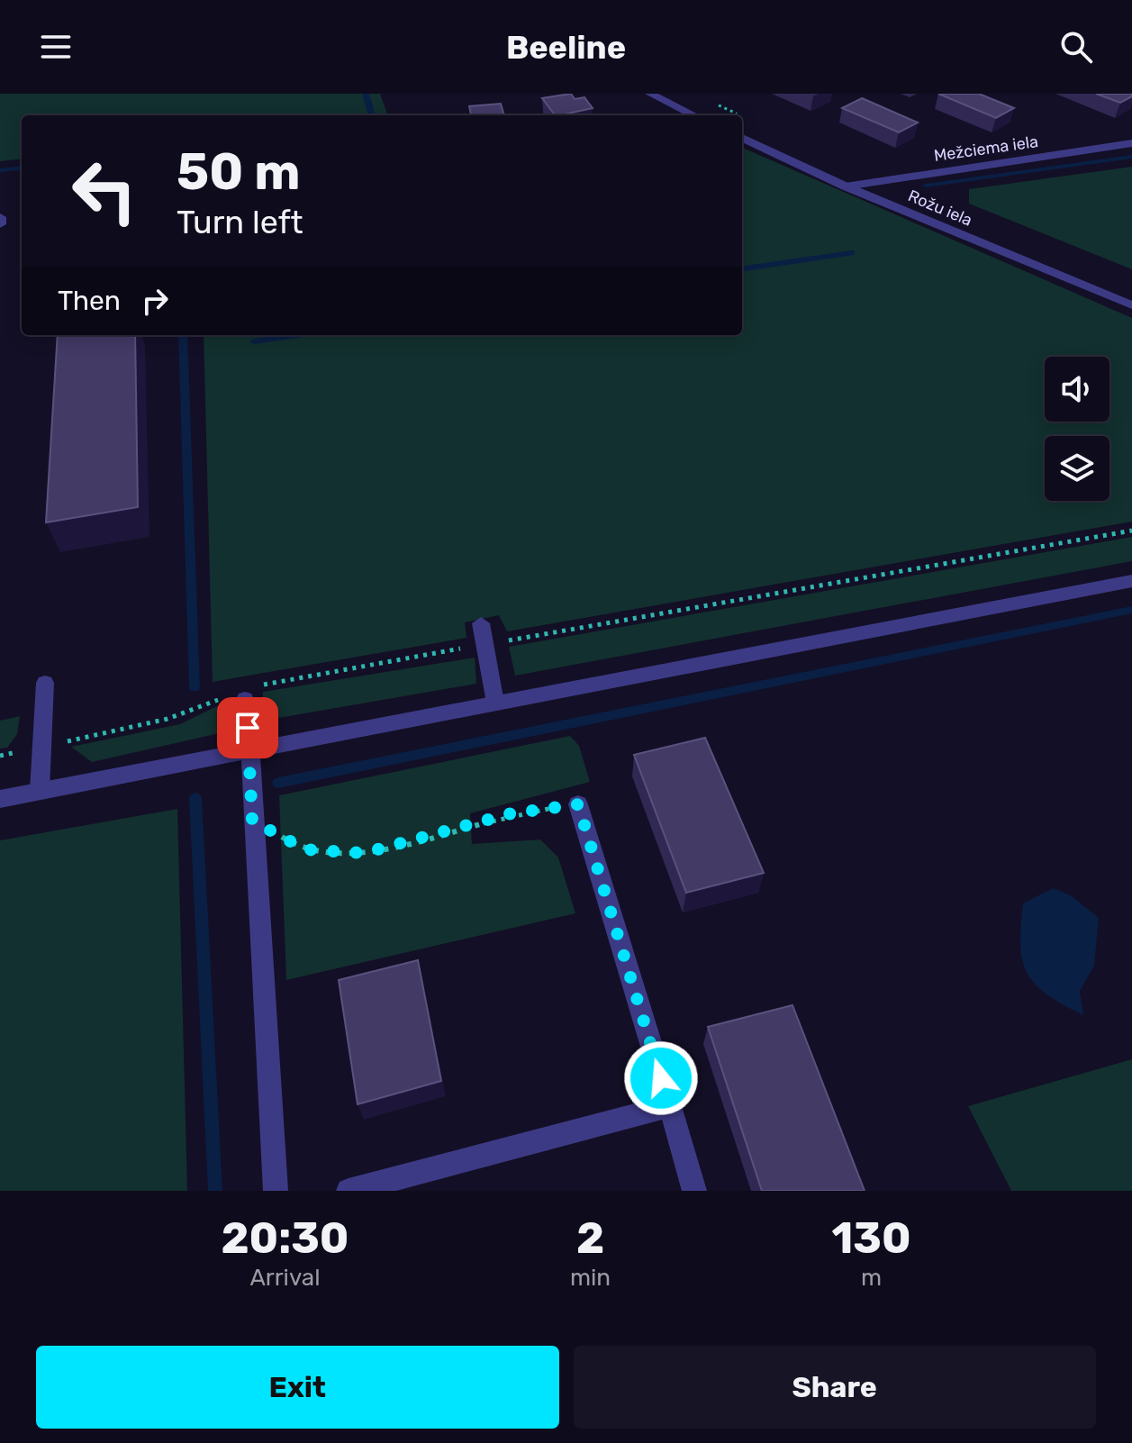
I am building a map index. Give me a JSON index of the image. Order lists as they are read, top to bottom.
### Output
{
  "streets": {
    "street": ["Mežciema iela", "Rožu iela"]
  },
  "crossings": [
    ["Mežciema iela", "Rožu iela"]
  ],
  "page": {
    "header": "Beeline",
    "turn": ["50 m", "Turn left"],
    "then": "Then",
    "eta": [
      "20:30",
      "Arrival",
      "2",
      "min",
      "130",
      "m"
    ],
    "buttons": ["Exit", "Share"]
  }
}
